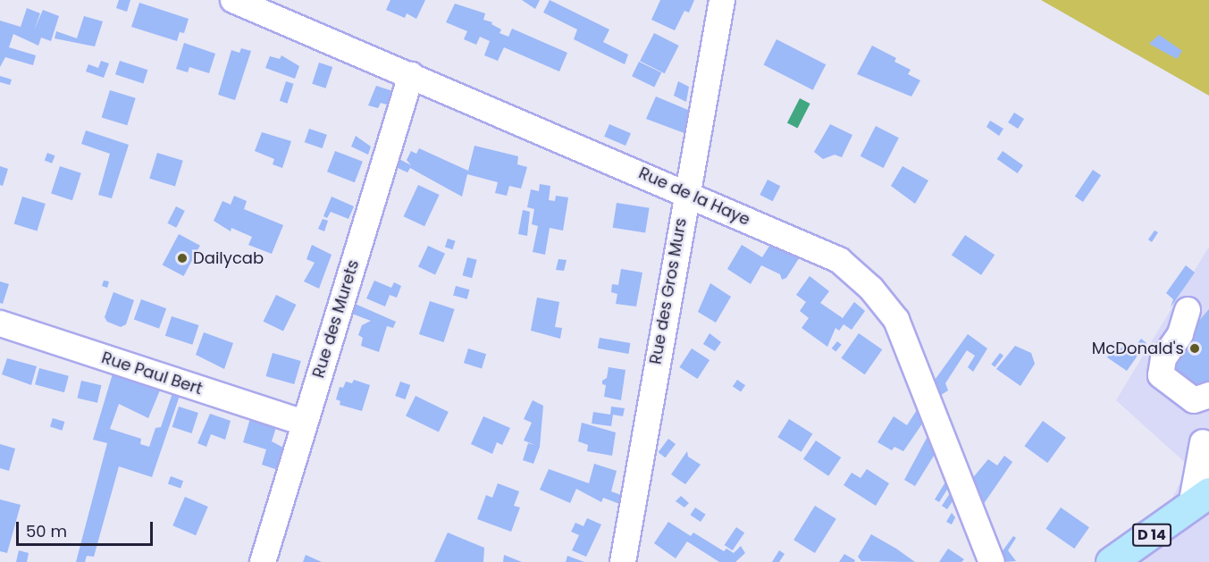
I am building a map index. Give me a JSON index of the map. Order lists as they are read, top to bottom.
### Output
{
  "streets": {
    "main road": ["D 14"],
    "street": [
      "Rue de la Haye",
      "Rue des Gros Murs",
      "Rue des Murets",
      "Rue Paul Bert"
    ]
  },
  "crossings": [
    ["Rue de la Haye", "Rue des Gros Murs"],
    ["Rue de la Haye", "Rue des Murets"],
    ["Rue des Murets", "Rue Paul Bert"]
  ],
  "places": ["Dailycab", "McDonald's"],
  "scale_bar": "50 m"
}
